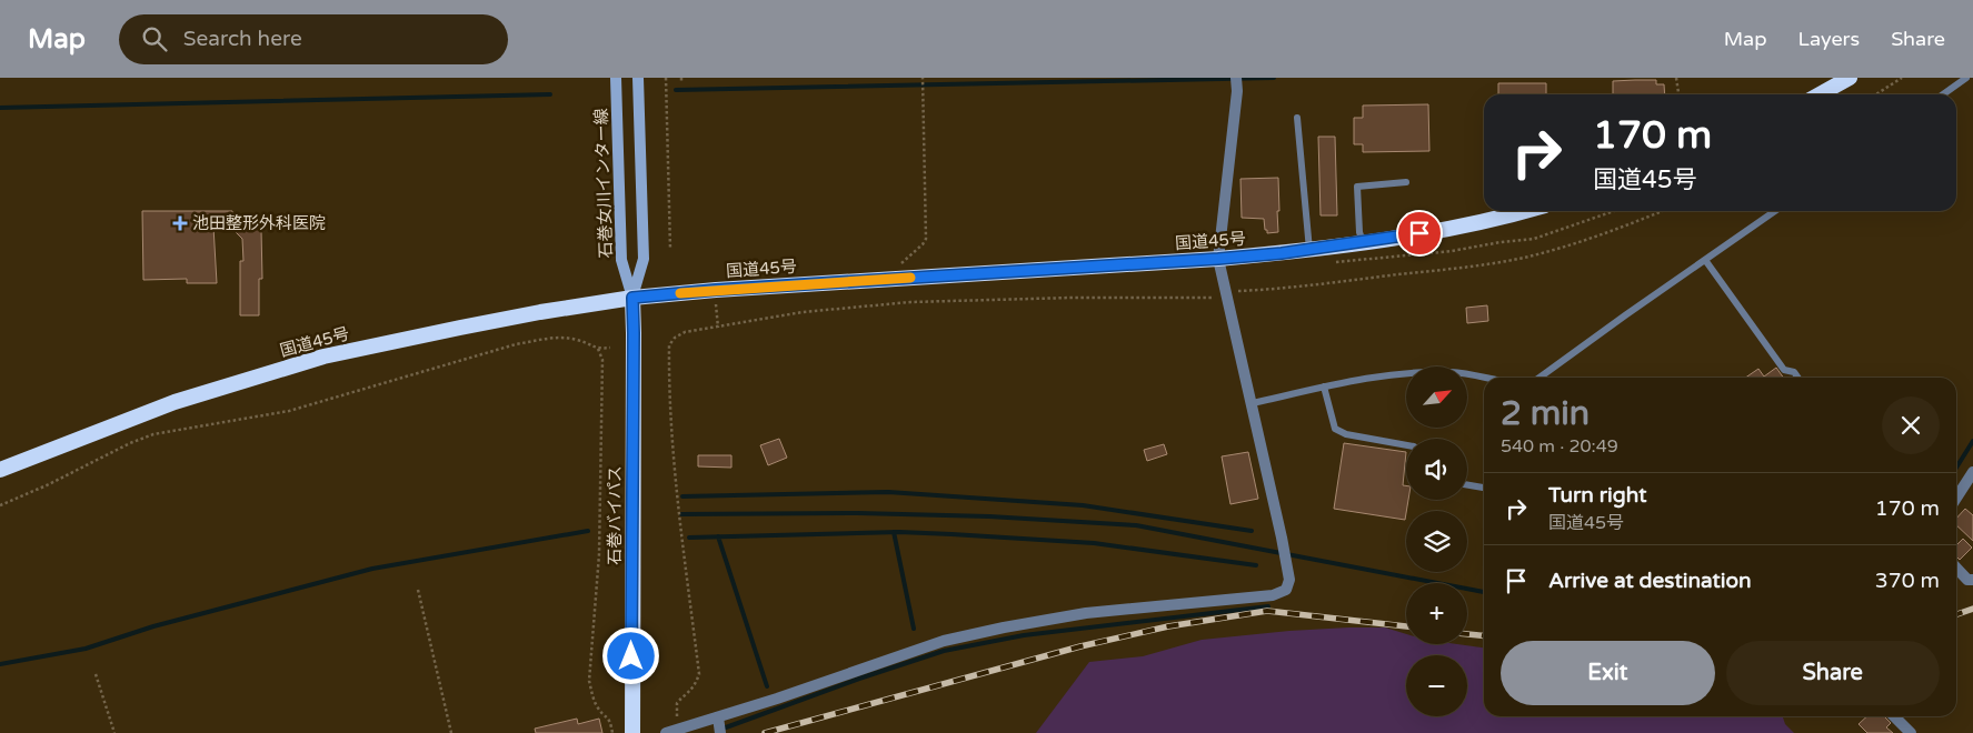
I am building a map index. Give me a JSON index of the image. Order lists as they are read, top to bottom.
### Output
{
  "streets": {
    "highway": ["国道45号", "石巻バイパス"],
    "main road": ["石巻女川インター線"]
  },
  "crossings": [
    ["石巻女川インター線", "国道45号"],
    ["石巻女川インター線", "石巻バイパス"],
    ["国道45号", "石巻バイパス"]
  ],
  "places": {
    "health": ["池田整形外科医院"]
  },
  "north": "top right",
  "page": {
    "header": "Map",
    "search": "Search here",
    "nav": ["Map", "Layers", "Share"],
    "turn": ["170 m", "国道45号"],
    "map_buttons": ["+", "−"],
    "heading": ["2 min", "540 m · 20:49"],
    "list": [
      {
        "name": "Turn right",
        "note": "国道45号",
        "value": "170 m"
      },
      {
        "name": "Arrive at destination",
        "value": "370 m"
      }
    ],
    "buttons": ["Exit", "Share"]
  }
}
